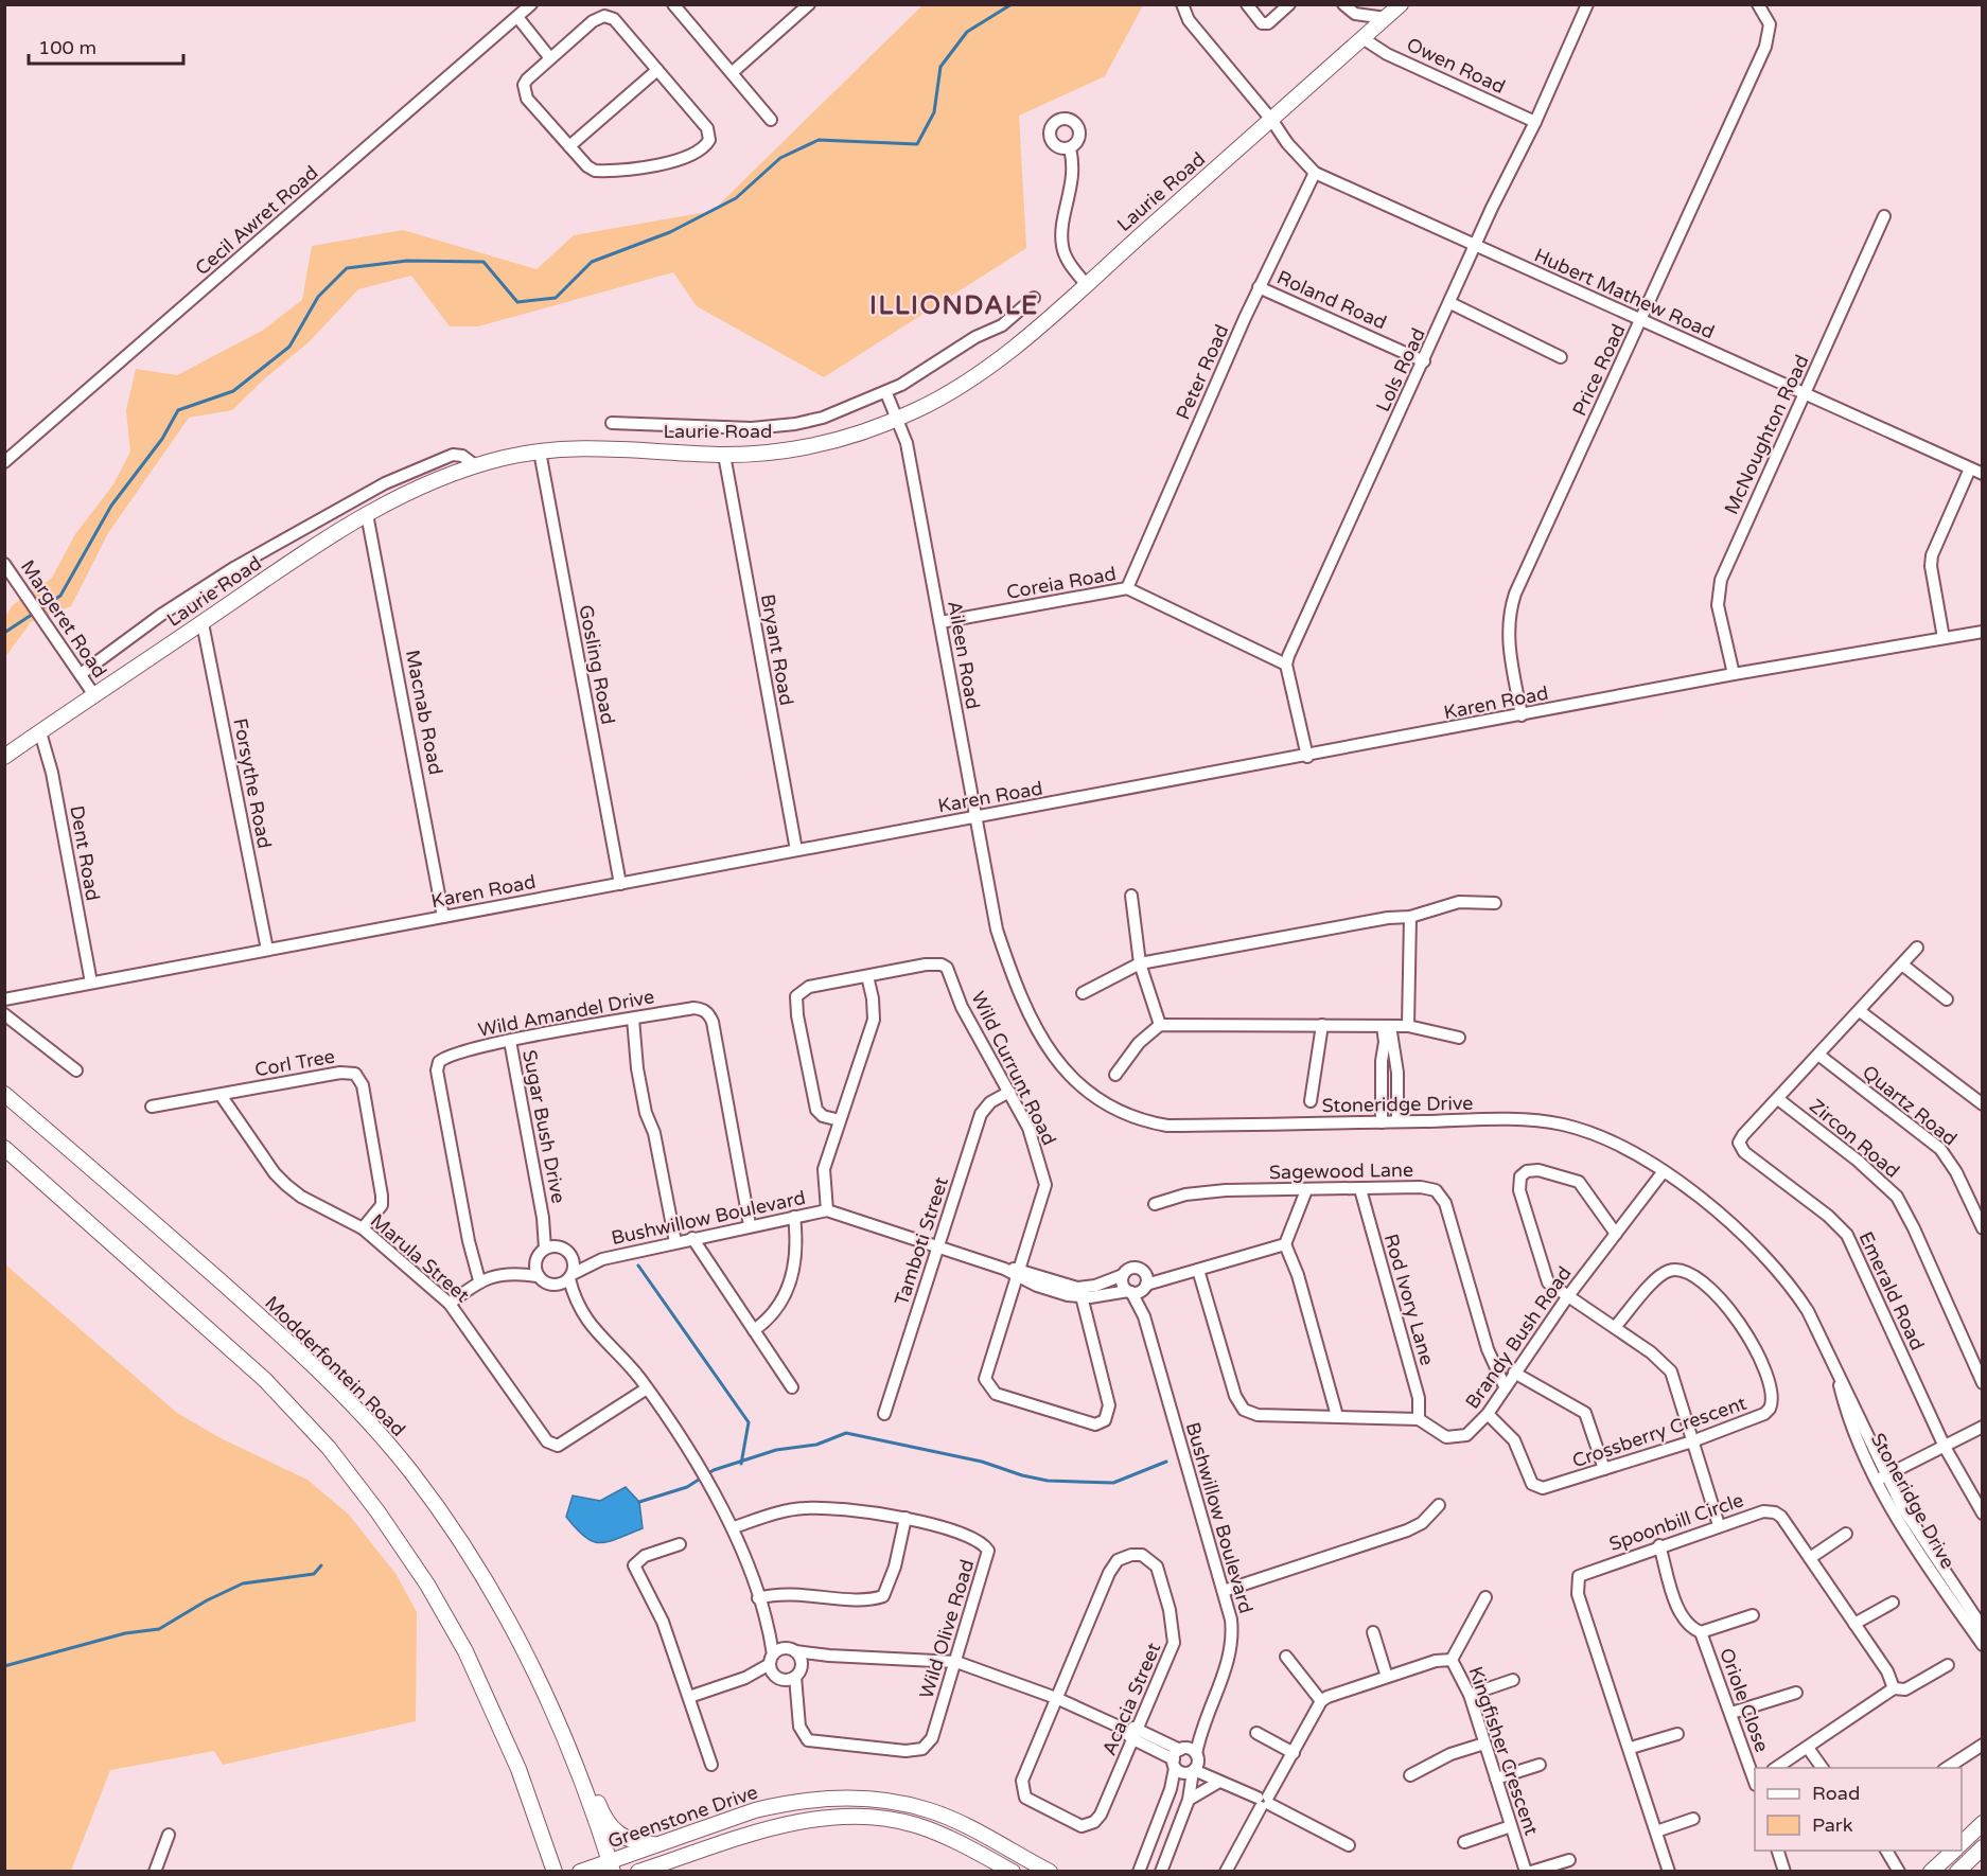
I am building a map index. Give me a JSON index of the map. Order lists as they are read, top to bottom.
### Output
{
  "streets": {
    "main road": ["Laurie Road", "Modderfontein Road", "Greenstone Drive"],
    "street": [
      "Owen Road",
      "Cecil Awret Road",
      "Hubert Mathew Road",
      "Roland Road",
      "Lols Road",
      "Price Road",
      "Peter Road",
      "McNoughton Road",
      "Coreia Road",
      "Margeret Road",
      "Bryant Road",
      "Aileen Road",
      "Gosling Road",
      "Karen Road",
      "Macnab Road",
      "Forsythe Road",
      "Dent Road",
      "Wild Amandel Drive",
      "Corl Tree",
      "Wild Currunt Road",
      "Stoneridge Drive",
      "Quartz Road",
      "Sugar Bush Drive",
      "Zircon Road",
      "Sagewood Lane",
      "Bushwillow Boulevard",
      "Tamboti Street",
      "Marula Street",
      "Emerald Road",
      "Rod Ivory Lane",
      "Brandy Bush Road",
      "Crossberry Crescent",
      "Spoonbill Circle",
      "Wild Olive Road",
      "Acacia Street",
      "Oriole Close",
      "Kingfisher Crescent"
    ]
  },
  "crossings": [
    ["Owen Road", "Laurie Road"],
    ["Owen Road", "Lols Road"],
    ["Laurie Road", "Hubert Mathew Road"],
    ["Laurie Road", "Margeret Road"],
    ["Laurie Road", "Bryant Road"],
    ["Laurie Road", "Aileen Road"],
    ["Laurie Road", "Gosling Road"],
    ["Laurie Road", "Macnab Road"],
    ["Laurie Road", "Forsythe Road"],
    ["Laurie Road", "Dent Road"],
    ["Hubert Mathew Road", "Lols Road"],
    ["Hubert Mathew Road", "Price Road"],
    ["Hubert Mathew Road", "Peter Road"],
    ["Hubert Mathew Road", "McNoughton Road"],
    ["Roland Road", "Lols Road"],
    ["Roland Road", "Peter Road"],
    ["Lols Road", "Coreia Road"],
    ["Price Road", "Karen Road"],
    ["Peter Road", "Coreia Road"],
    ["McNoughton Road", "Karen Road"],
    ["Coreia Road", "Aileen Road"],
    ["Bryant Road", "Karen Road"],
    ["Aileen Road", "Karen Road"],
    ["Aileen Road", "Stoneridge Drive"],
    ["Gosling Road", "Karen Road"],
    ["Karen Road", "Macnab Road"],
    ["Karen Road", "Forsythe Road"],
    ["Karen Road", "Dent Road"],
    ["Wild Amandel Drive", "Sugar Bush Drive"],
    ["Wild Amandel Drive", "Bushwillow Boulevard"],
    ["Corl Tree", "Marula Street"],
    ["Wild Currunt Road", "Bushwillow Boulevard"],
    ["Wild Currunt Road", "Tamboti Street"],
    ["Stoneridge Drive", "Brandy Bush Road"],
    ["Zircon Road", "Emerald Road"],
    ["Sagewood Lane", "Rod Ivory Lane"],
    ["Sagewood Lane", "Brandy Bush Road"],
    ["Bushwillow Boulevard", "Tamboti Street"],
    ["Rod Ivory Lane", "Brandy Bush Road"],
    ["Brandy Bush Road", "Crossberry Crescent"],
    ["Modderfontein Road", "Greenstone Drive"]
  ],
  "districts": ["ILLIONDALE"],
  "legend": ["Road", "Park"],
  "scale_bar": "100 m"
}
